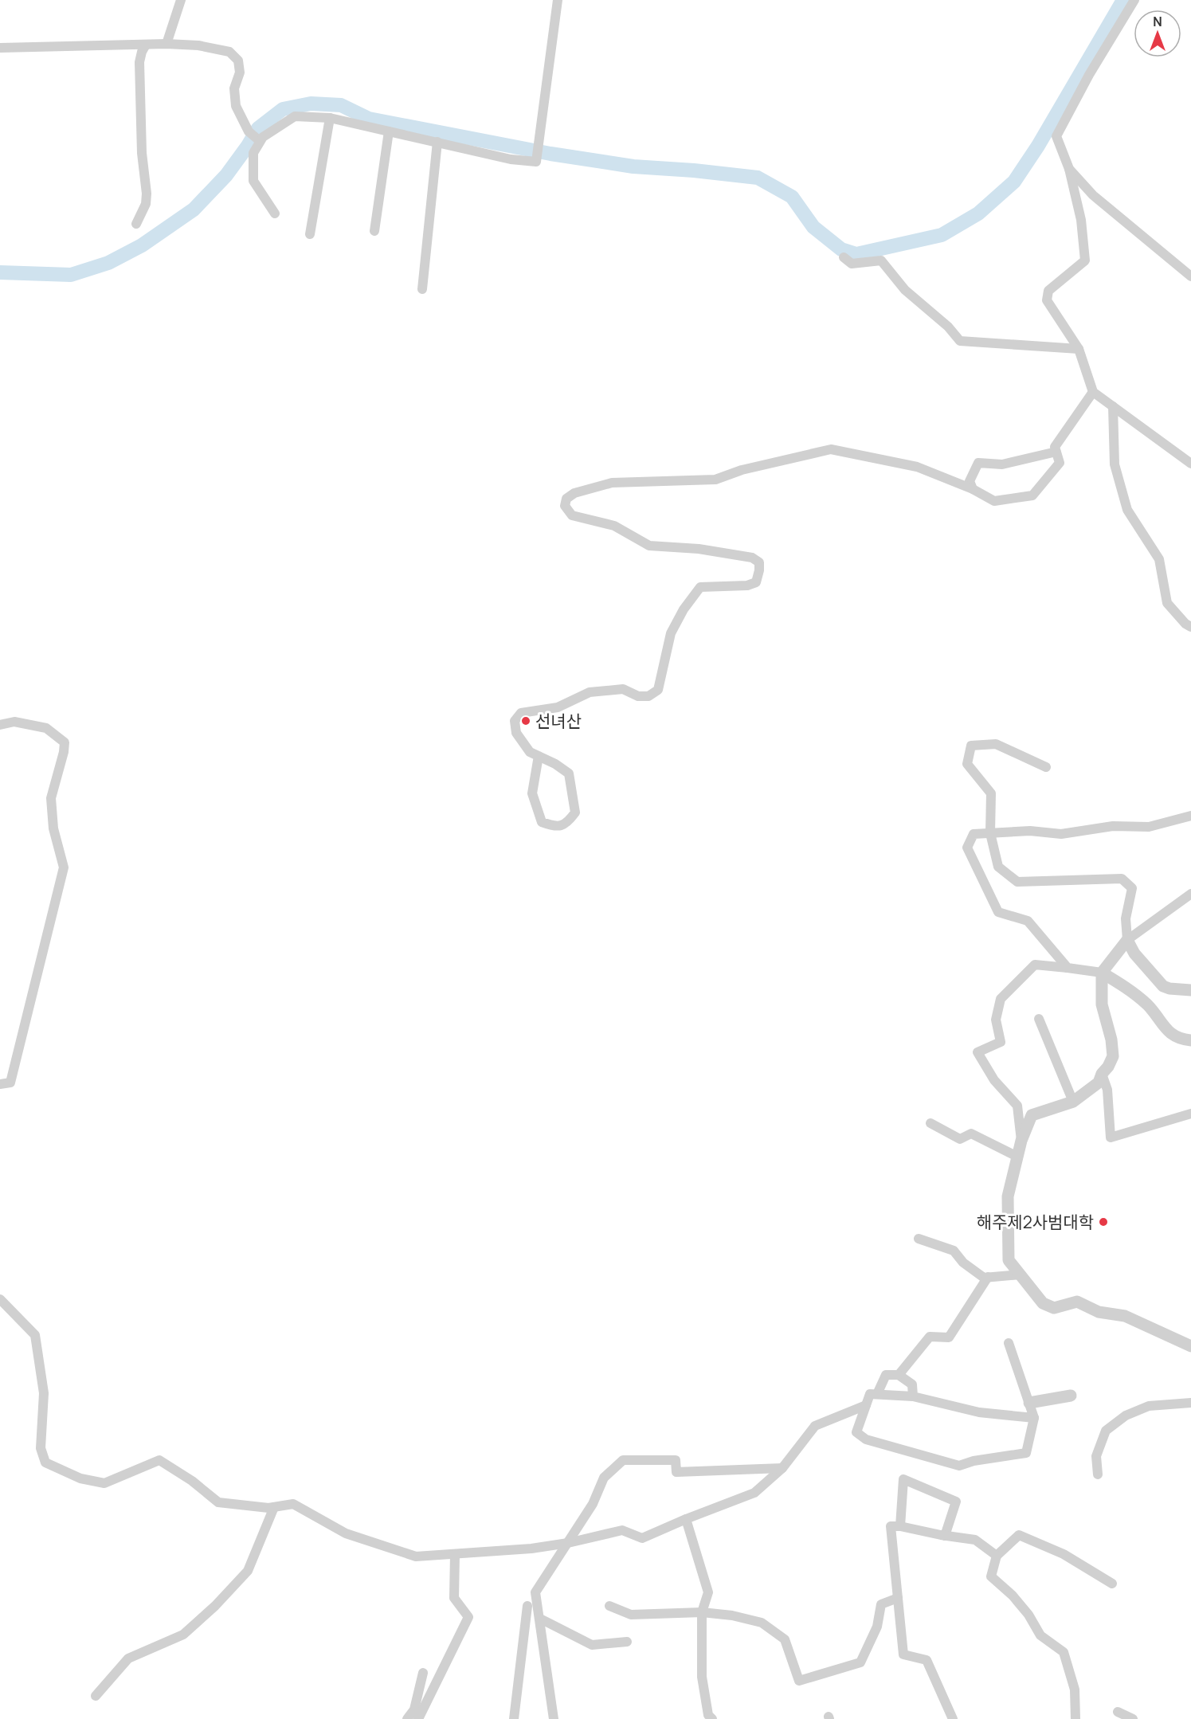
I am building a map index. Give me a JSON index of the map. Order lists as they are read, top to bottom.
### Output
{
  "places": ["선녀산", "해주제2사범대학"],
  "north": "top"
}
